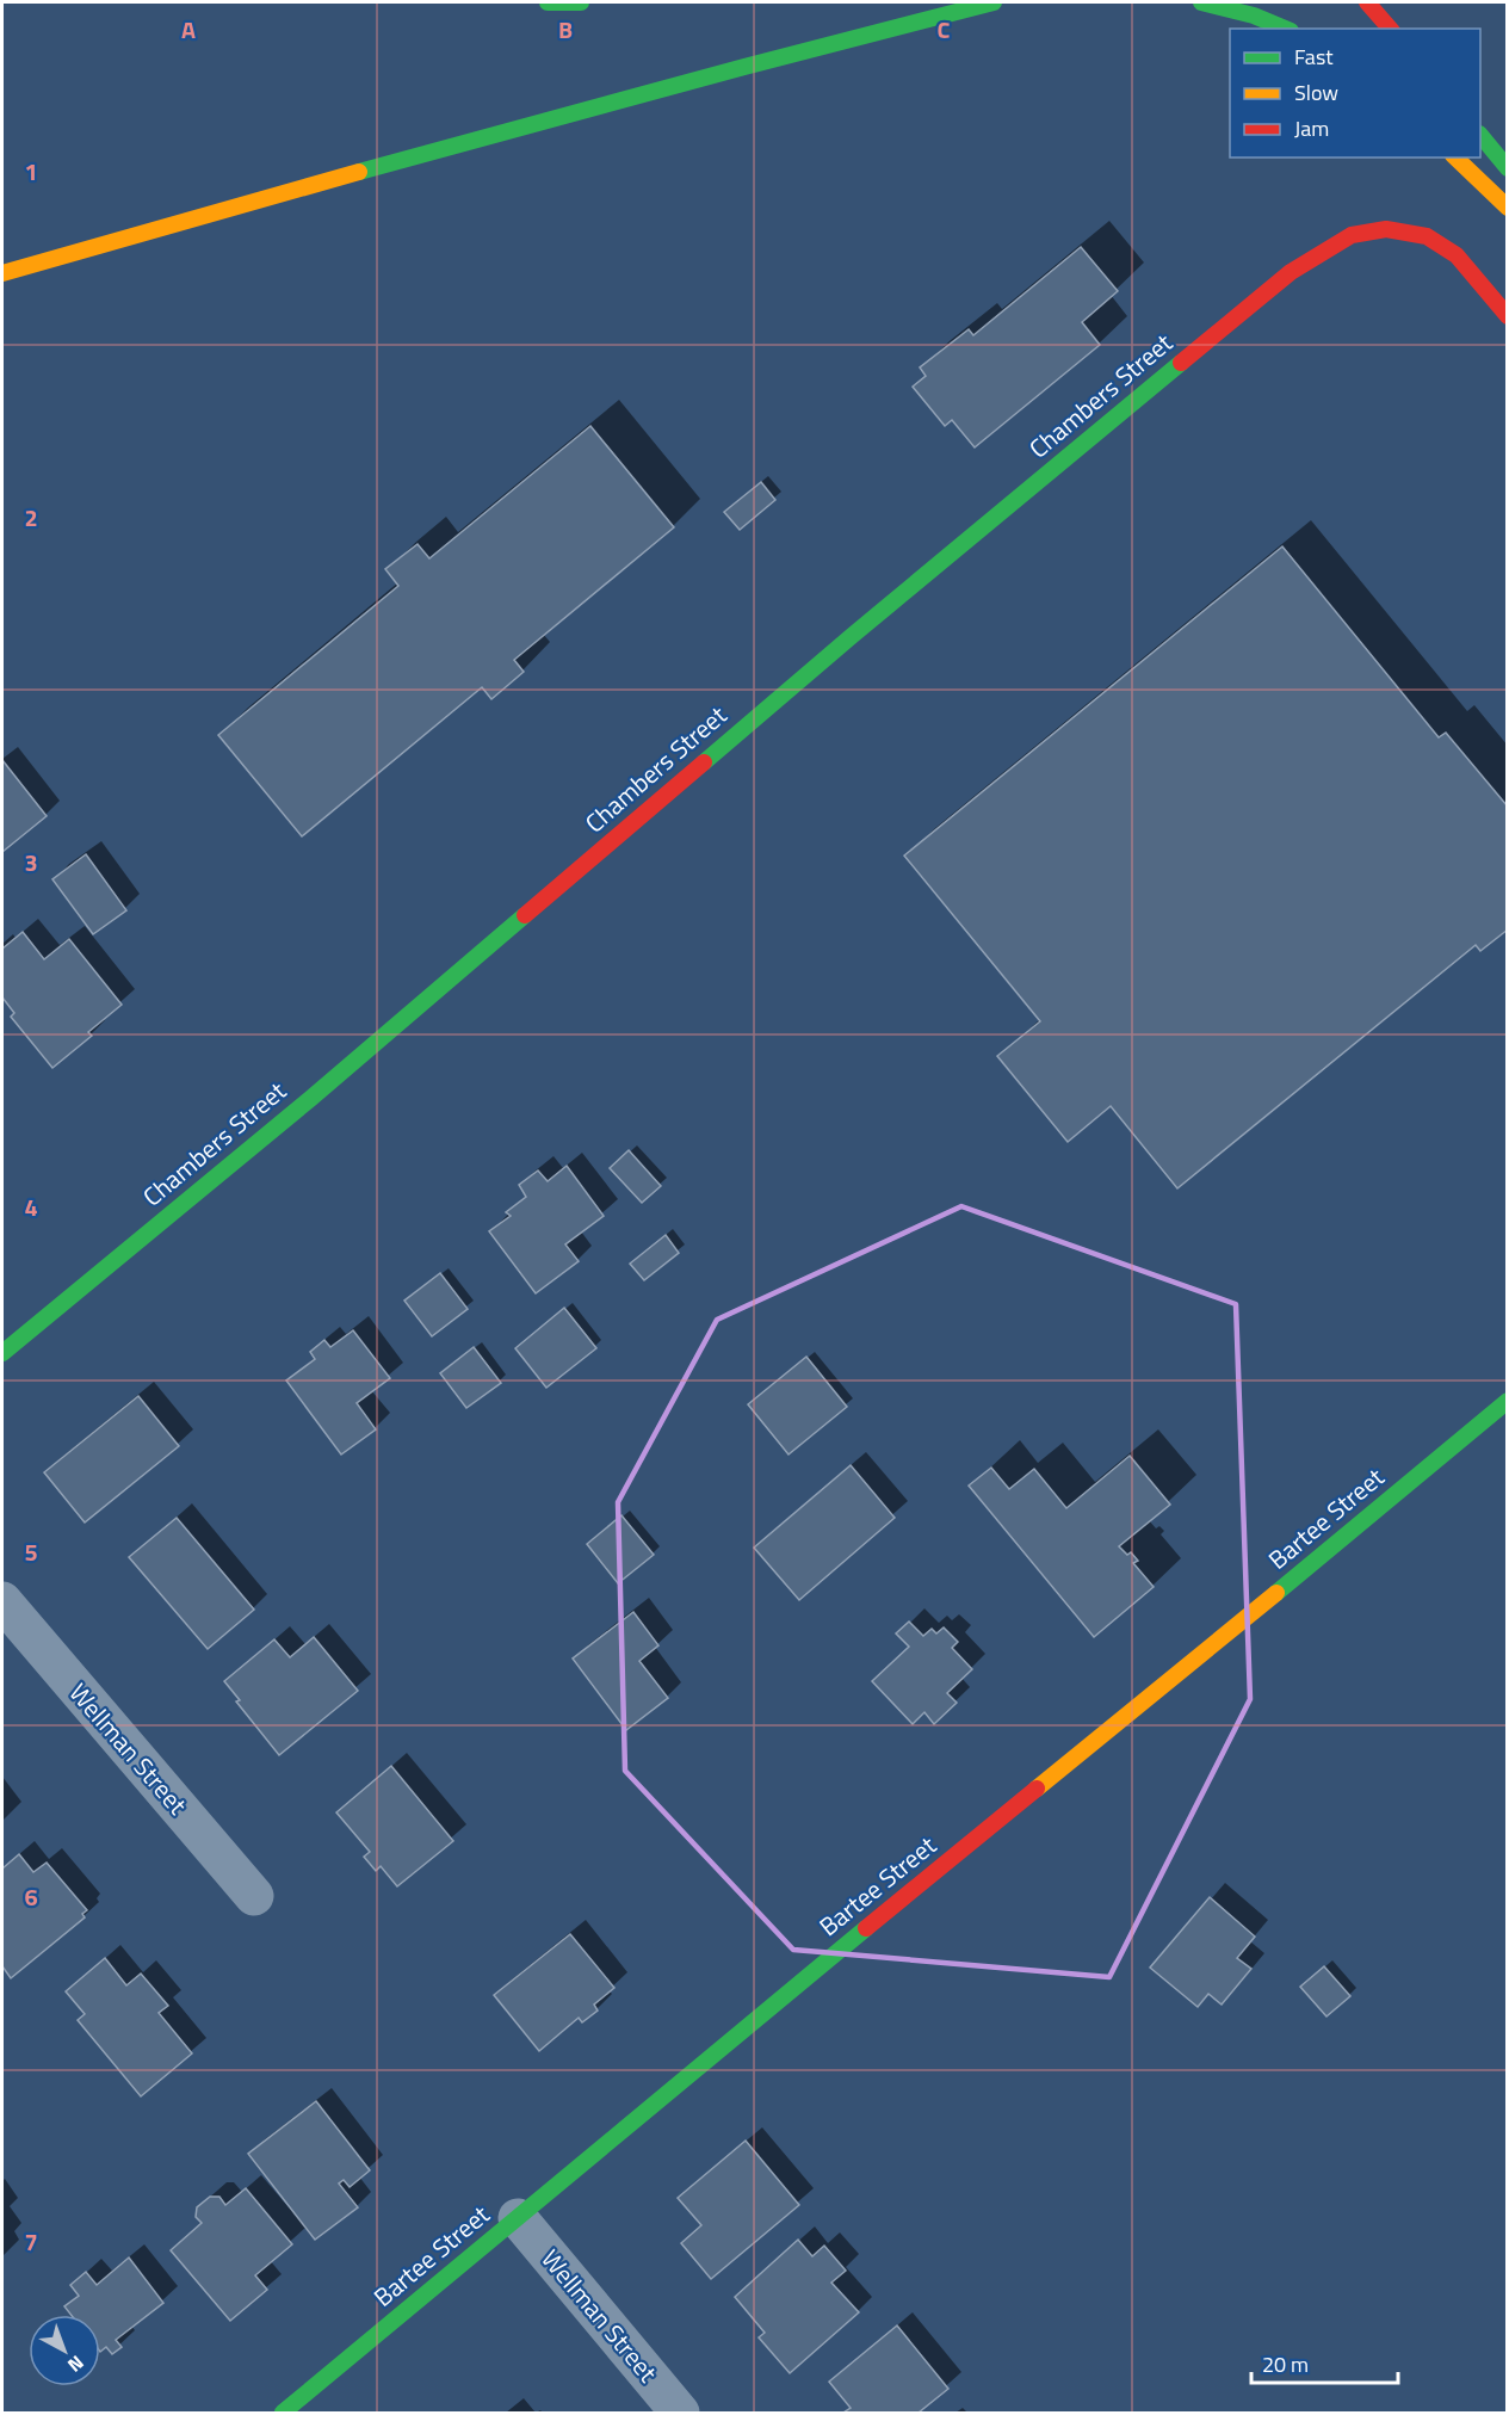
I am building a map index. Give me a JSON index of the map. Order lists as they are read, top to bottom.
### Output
{
  "streets": {
    "main road": ["Chambers Street", "Bartee Street"],
    "street": ["Wellman Street"]
  },
  "crossings": [
    ["Bartee Street", "Wellman Street"]
  ],
  "legend": ["Fast", "Slow", "Jam"],
  "scale_bar": "20 m",
  "north": "bottom right",
  "grid": {
    "columns": ["A", "B", "C"],
    "rows": [
      "1",
      "2",
      "3",
      "4",
      "5",
      "6",
      "7"
    ]
  }
}
